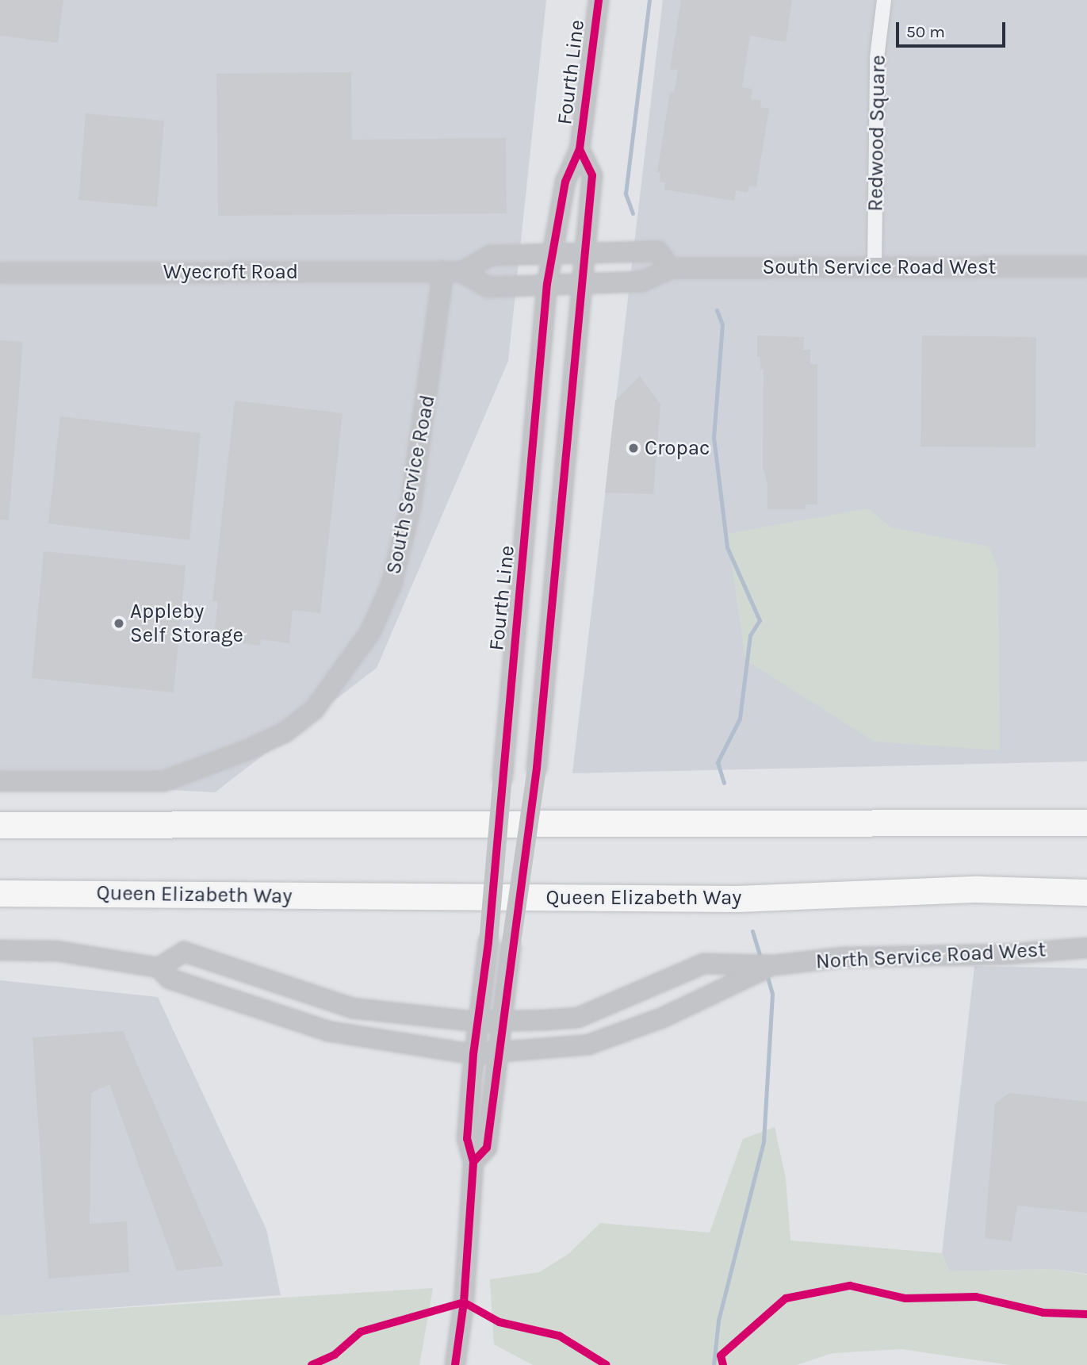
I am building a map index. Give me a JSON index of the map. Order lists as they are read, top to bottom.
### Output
{
  "streets": {
    "highway": ["Queen Elizabeth Way"],
    "street": [
      "Fourth Line",
      "Redwood Square",
      "South Service Road West",
      "Wyecroft Road",
      "South Service Road",
      "North Service Road West"
    ]
  },
  "crossings": [
    ["Fourth Line", "South Service Road West"],
    ["Fourth Line", "Wyecroft Road"],
    ["Fourth Line", "North Service Road West"],
    ["Redwood Square", "South Service Road West"],
    ["South Service Road West", "Wyecroft Road"],
    ["Wyecroft Road", "South Service Road"]
  ],
  "places": ["Cropac", "Appleby Self Storage"],
  "scale_bar": "50 m"
}
